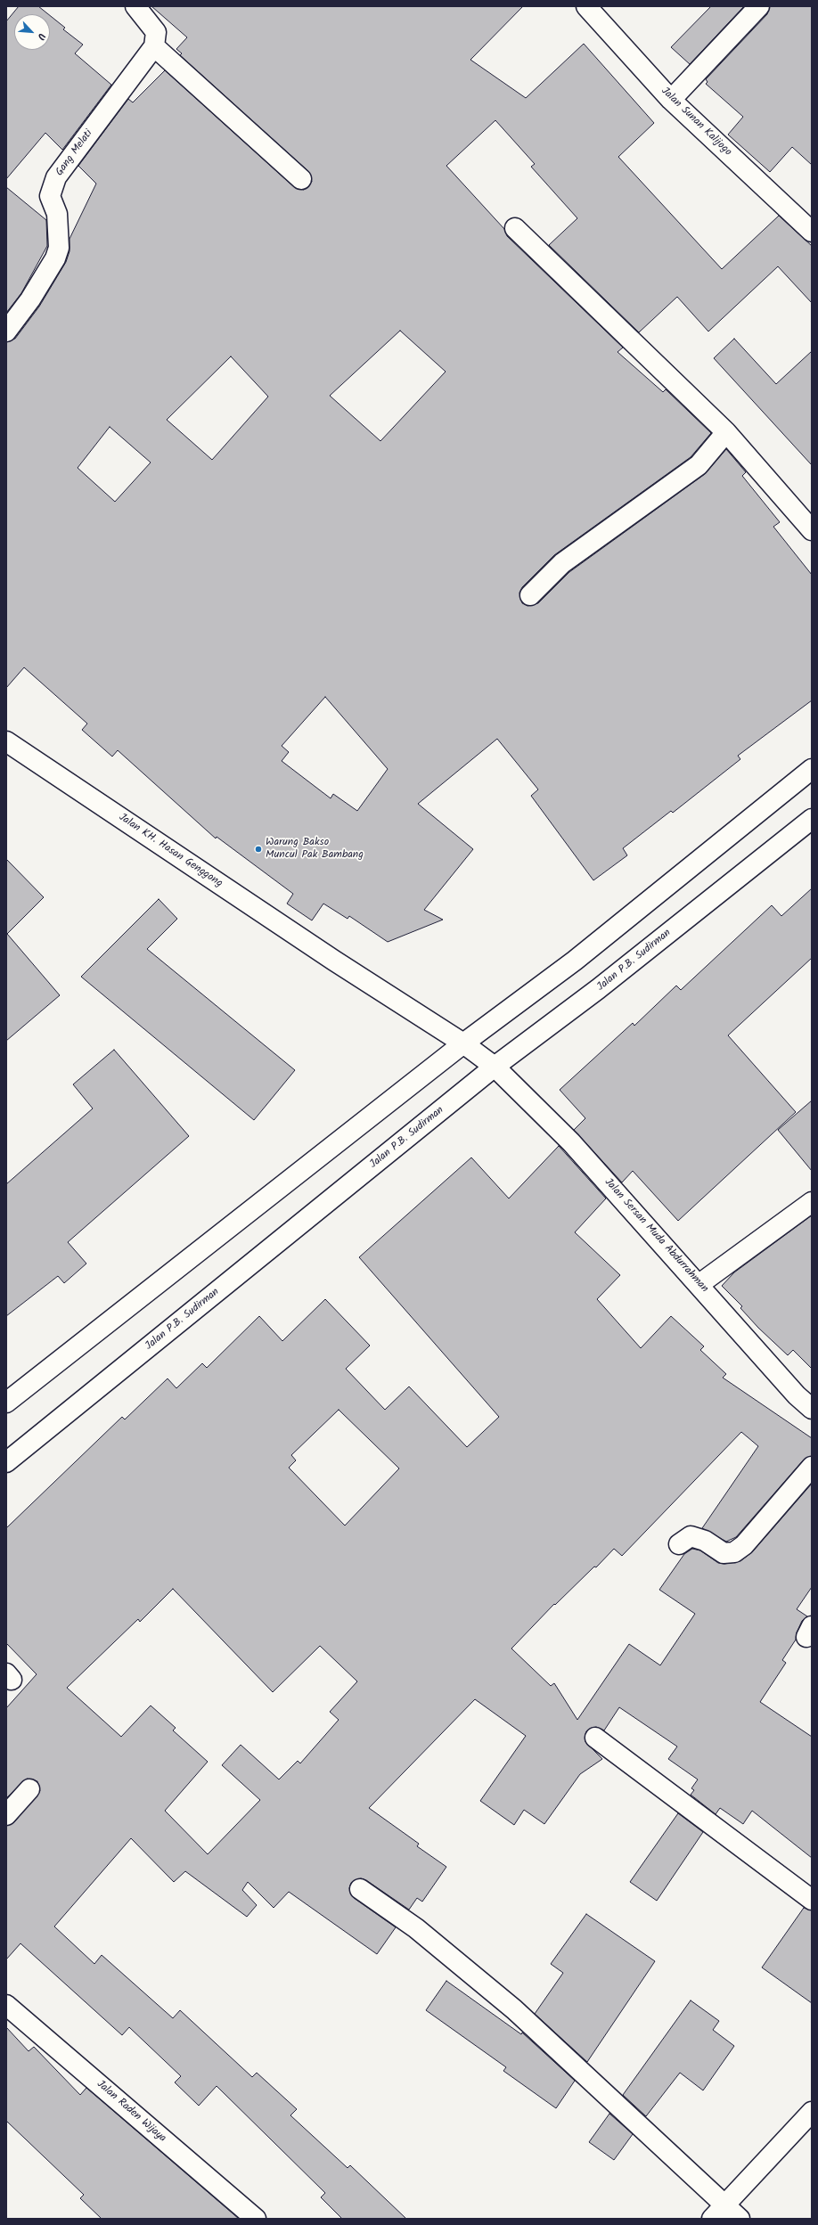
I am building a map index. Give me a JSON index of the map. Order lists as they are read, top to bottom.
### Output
{
  "streets": {
    "main road": [
      "Jalan Sunan Kalijogo",
      "Gang Melati",
      "Jalan KH. Hasan Genggong",
      "Jalan P.B. Sudirman",
      "Jalan Sersan Muda Abdurrahman",
      "Jalan Raden Wijaya"
    ]
  },
  "crossings": [
    ["Jalan KH. Hasan Genggong", "Jalan Sersan Muda Abdurrahman"],
    ["Jalan P.B. Sudirman", "Jalan Sersan Muda Abdurrahman"]
  ],
  "places": ["Warung Bakso Muncul Pak Bambang"],
  "north": "bottom right"
}
